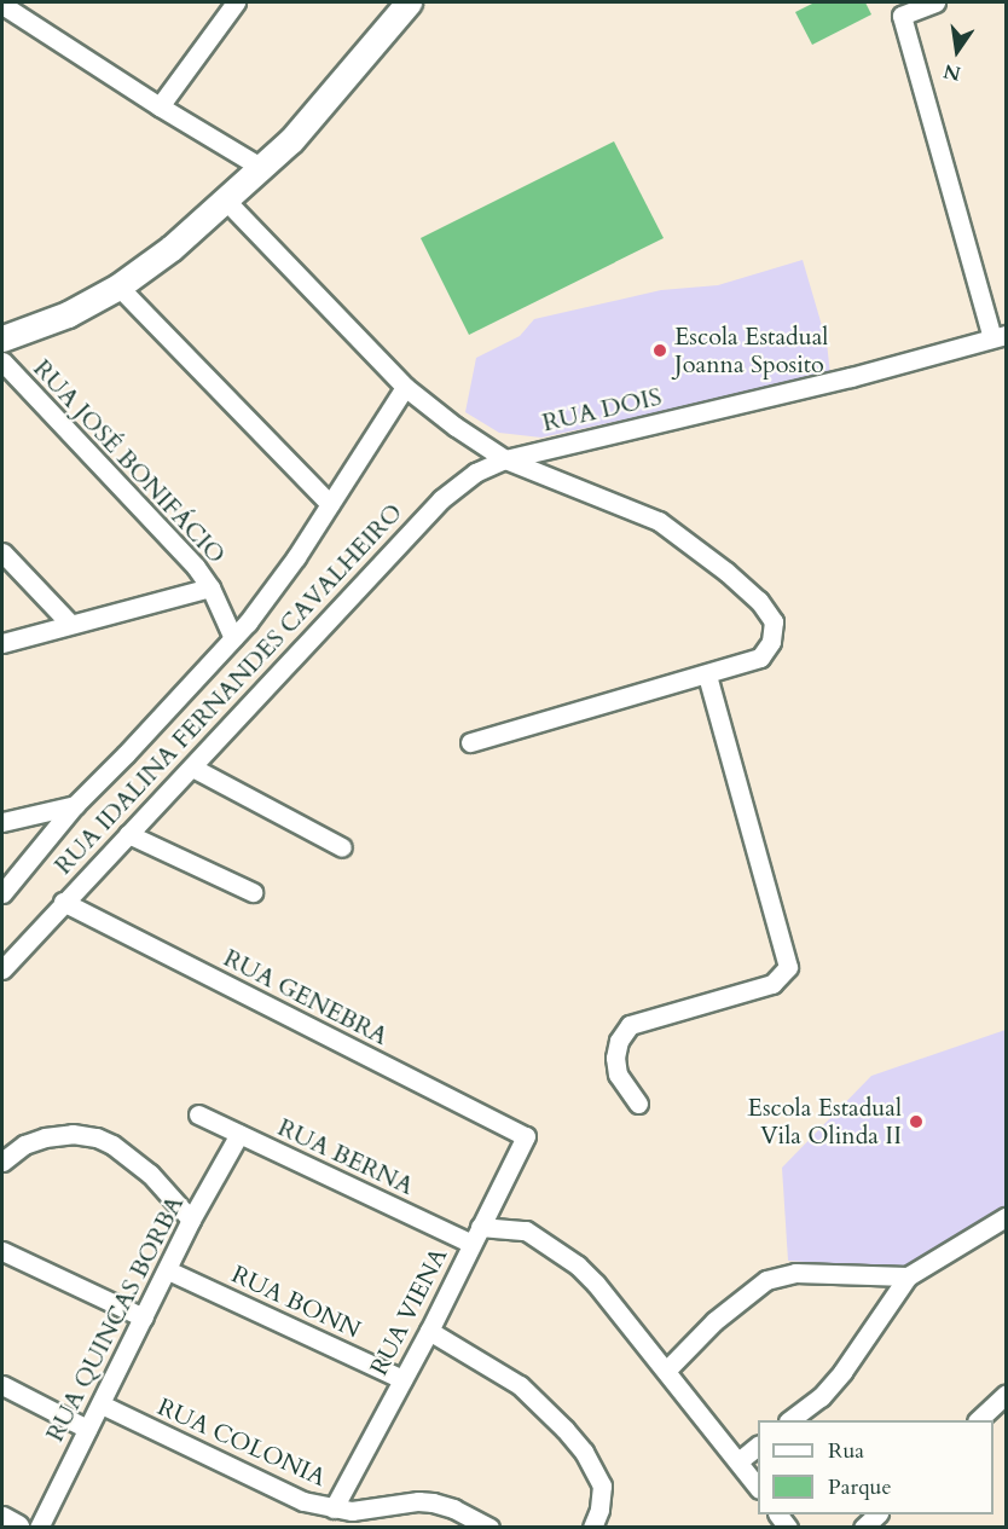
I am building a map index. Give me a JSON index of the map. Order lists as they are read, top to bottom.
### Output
{
  "streets": {
    "street": [
      "RUA DOIS",
      "RUA JOSÉ BONIFÁCIO",
      "RUA IDALINA FERNANDES CAVALHEIRO",
      "RUA GENEBRA",
      "RUA BERNA",
      "RUA BONN",
      "RUA VIENA",
      "RUA QUINCAS BORBA",
      "RUA COLONIA"
    ]
  },
  "crossings": [
    ["RUA DOIS", "RUA IDALINA FERNANDES CAVALHEIRO"],
    ["RUA IDALINA FERNANDES CAVALHEIRO", "RUA GENEBRA"],
    ["RUA GENEBRA", "RUA VIENA"],
    ["RUA BERNA", "RUA VIENA"],
    ["RUA BERNA", "RUA QUINCAS BORBA"],
    ["RUA BONN", "RUA VIENA"],
    ["RUA BONN", "RUA QUINCAS BORBA"],
    ["RUA VIENA", "RUA COLONIA"],
    ["RUA QUINCAS BORBA", "RUA COLONIA"]
  ],
  "places": ["Escola Estadual Joanna Sposito", "Escola Estadual Vila Olinda II"],
  "legend": ["Rua", "Parque"],
  "north": "bottom"
}
